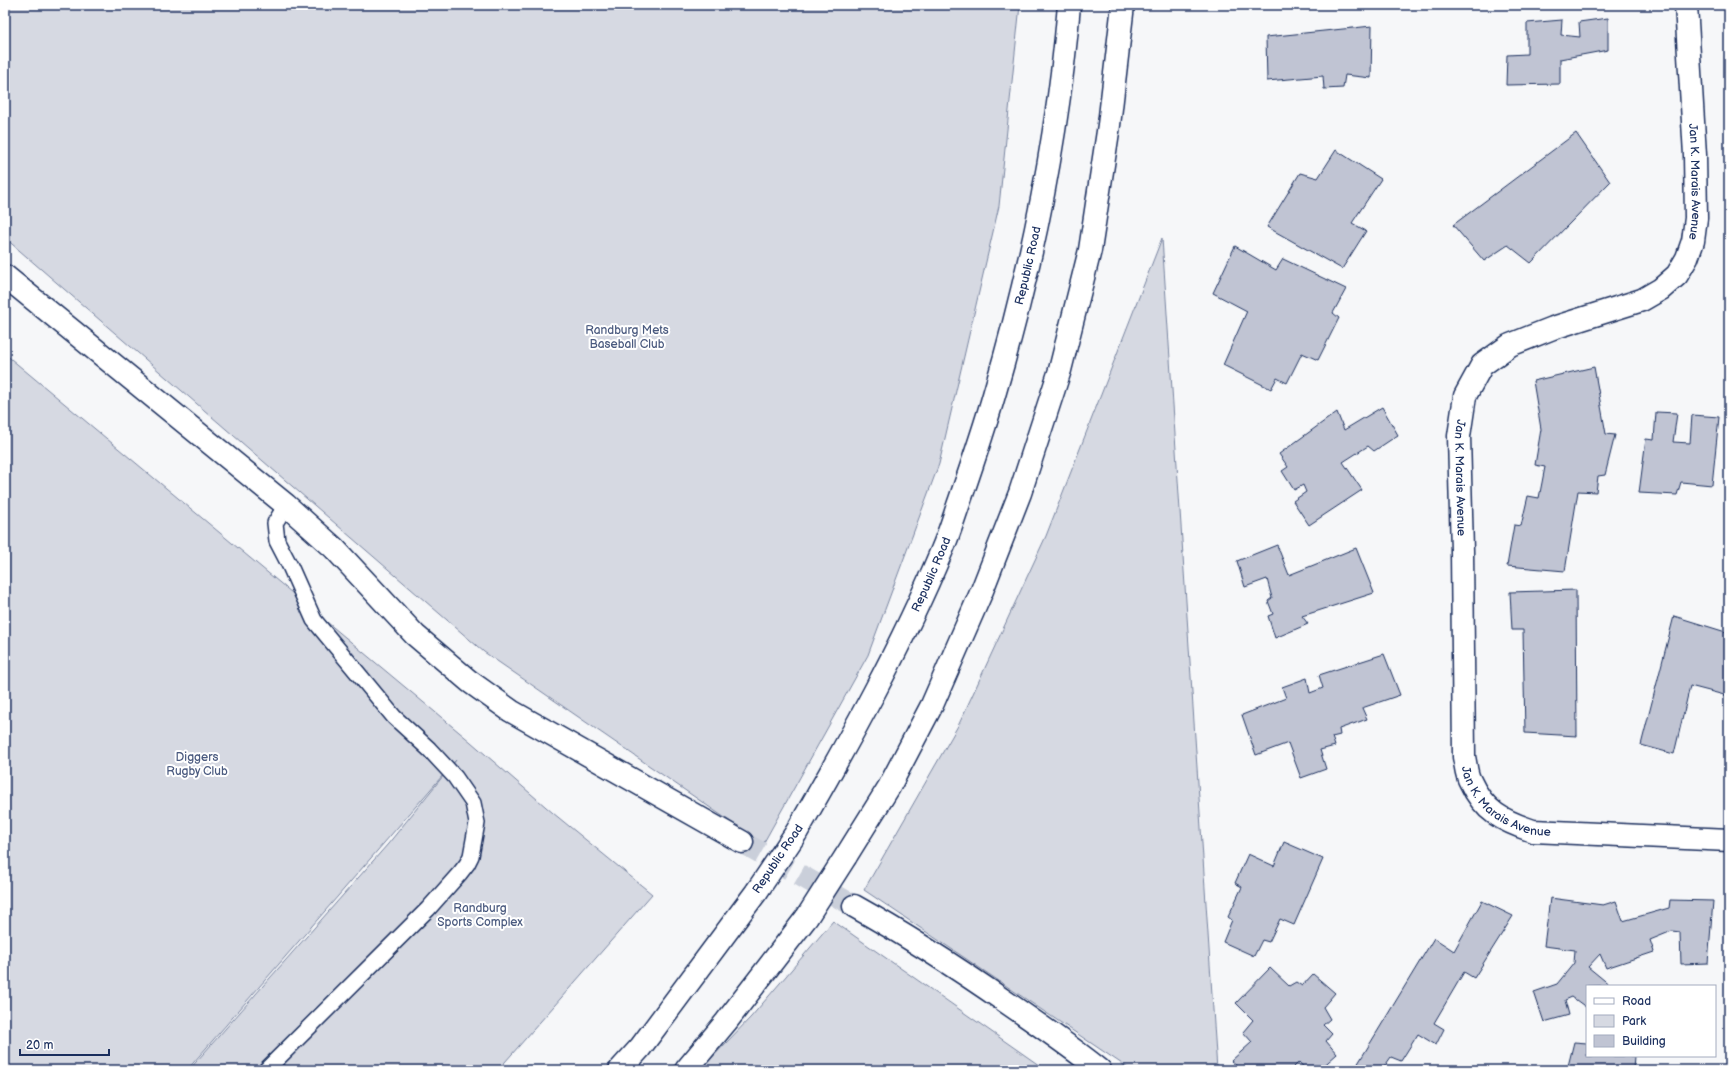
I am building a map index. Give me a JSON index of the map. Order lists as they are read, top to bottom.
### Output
{
  "streets": {
    "street": ["Jan K. Marais Avenue", "Republic Road"]
  },
  "parks": ["Randburg Mets Baseball Club", "Diggers Rugby Club", "Randburg Sports Complex"],
  "legend": ["Road", "Park", "Building"],
  "scale_bar": "20 m"
}
